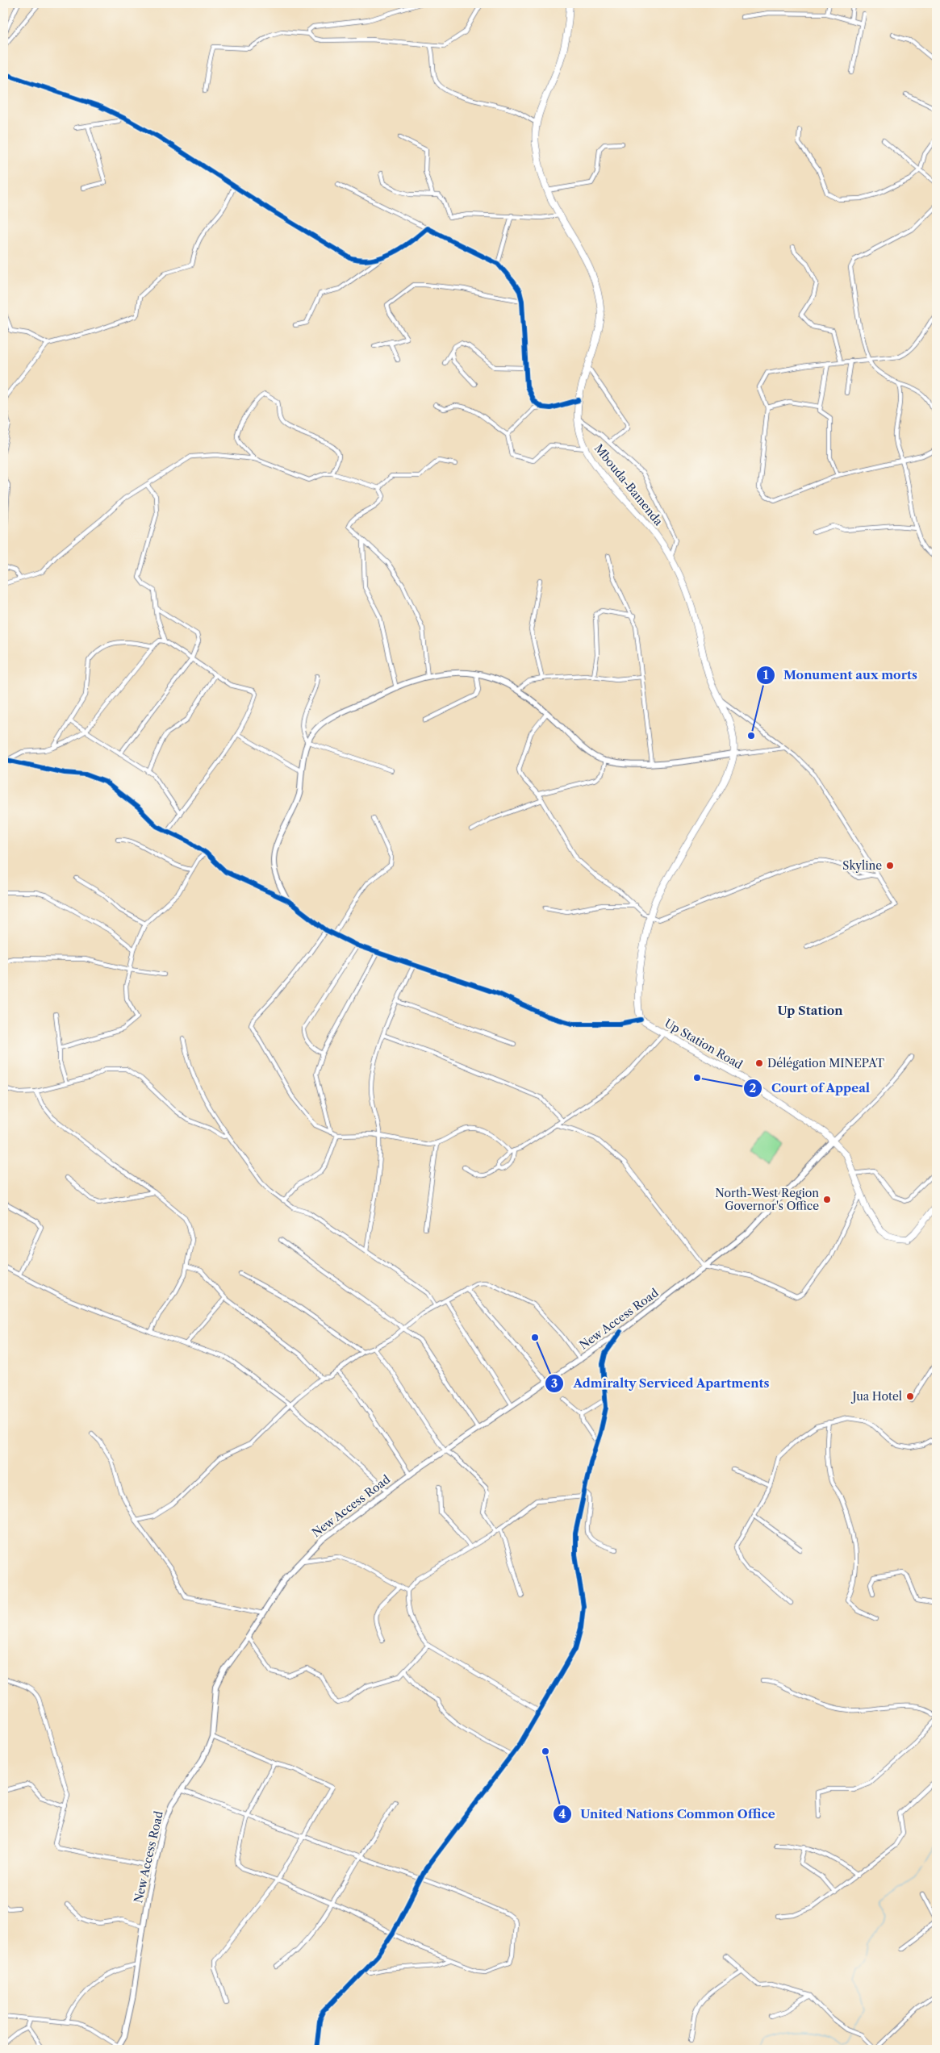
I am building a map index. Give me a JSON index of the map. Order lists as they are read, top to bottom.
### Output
{
  "streets": {
    "highway": ["Mbouda-Bamenda", "Up Station Road"],
    "street": ["New Access Road"]
  },
  "crossings": [
    ["Up Station Road", "New Access Road"]
  ],
  "districts": ["Up Station"],
  "places": [
    "Monument aux morts",
    "Skyline",
    "Délégation MINEPAT",
    "Court of Appeal",
    "North-West Region Governor's Office",
    "Admiralty Serviced Apartments",
    "Jua Hotel",
    "United Nations Common Office"
  ]
}
